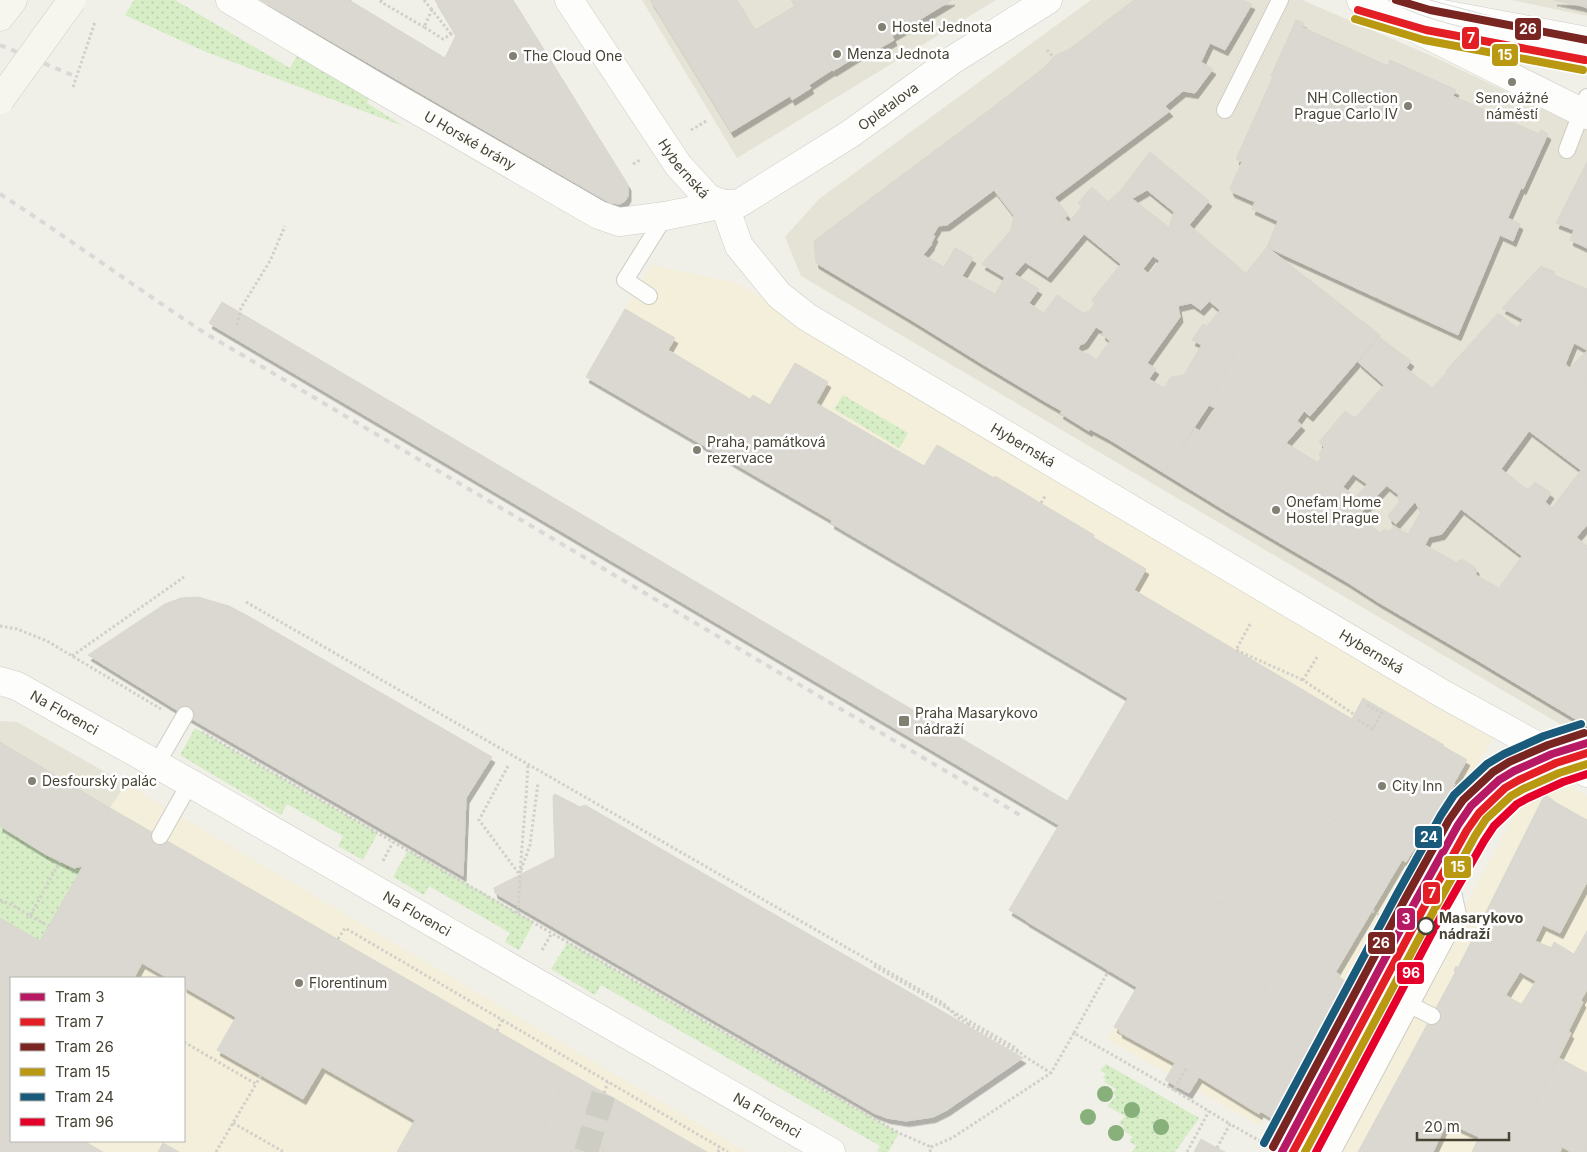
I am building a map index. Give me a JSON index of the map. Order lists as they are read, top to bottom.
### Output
{
  "streets": {
    "street": [
      "Opletalova",
      "U Horské brány",
      "Hybernská",
      "Na Florenci"
    ]
  },
  "crossings": [
    ["Opletalova", "U Horské brány"],
    ["Opletalova", "Hybernská"],
    ["U Horské brány", "Hybernská"]
  ],
  "places": {
    "other": [
      "Hostel Jednota",
      "Menza Jednota",
      "The Cloud One",
      "Senovážné náměstí",
      "NH Collection Prague Carlo IV",
      "Praha, památková rezervace",
      "Onefam Home Hostel Prague",
      "Desfourský palác",
      "City Inn",
      "Masarykovo nádraží",
      "Florentinum"
    ],
    "transit": ["Praha Masarykovo nádraží"]
  },
  "lines": [
    "tram line 26",
    "tram line 7",
    "tram line 15",
    "tram line 24",
    "tram line 3",
    "tram line 96"
  ],
  "legend": [
    "Tram 3",
    "Tram 7",
    "Tram 26",
    "Tram 15",
    "Tram 24",
    "Tram 96"
  ],
  "scale_bar": "20 m"
}
